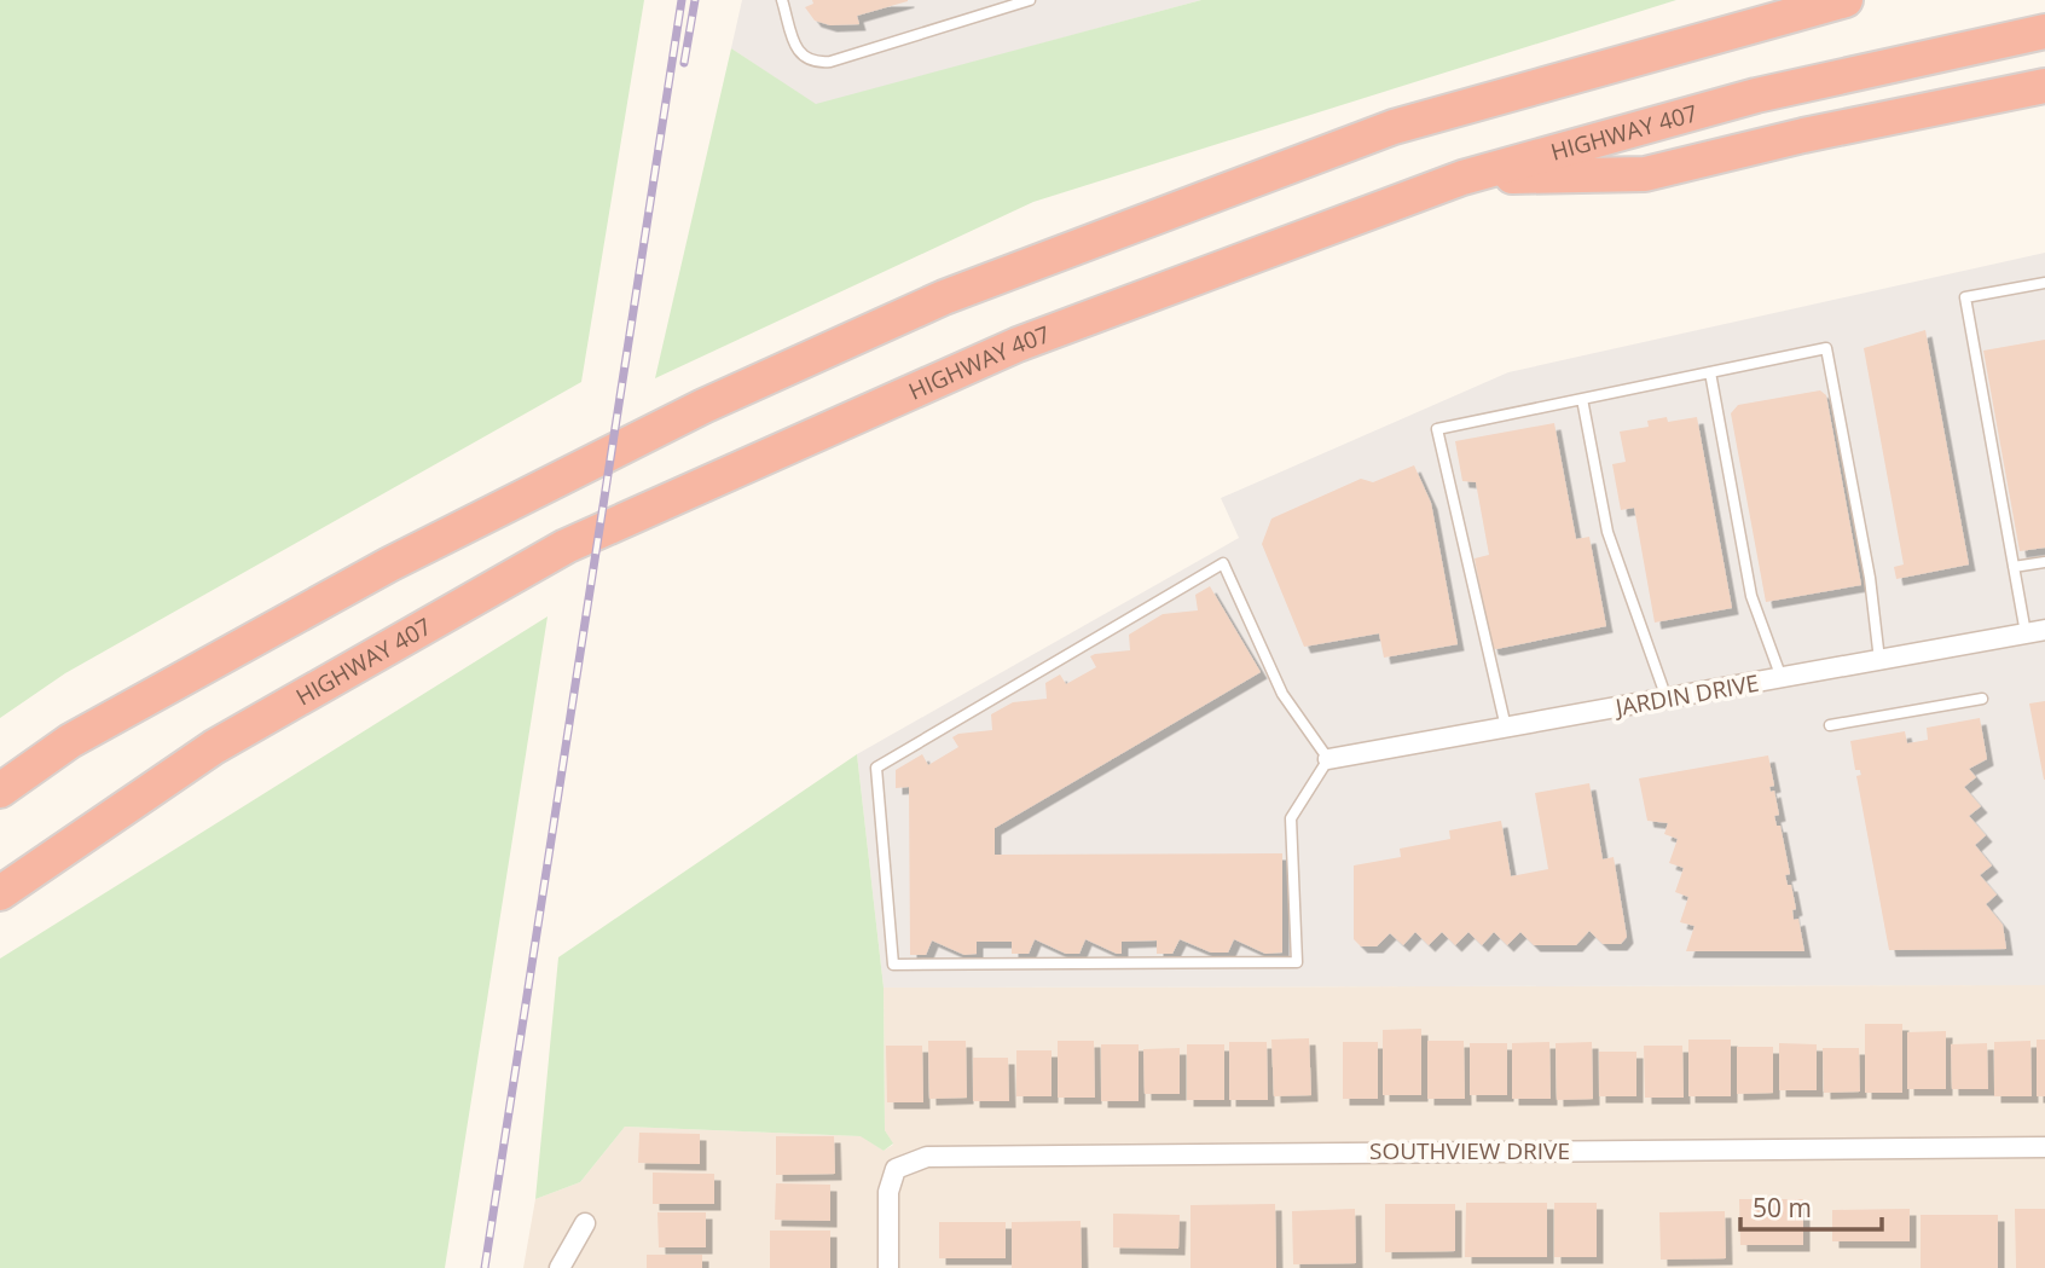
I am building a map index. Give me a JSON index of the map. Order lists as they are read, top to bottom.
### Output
{
  "streets": {
    "highway": ["HIGHWAY 407"],
    "street": ["JARDIN DRIVE", "SOUTHVIEW DRIVE"]
  },
  "scale_bar": "50 m"
}
